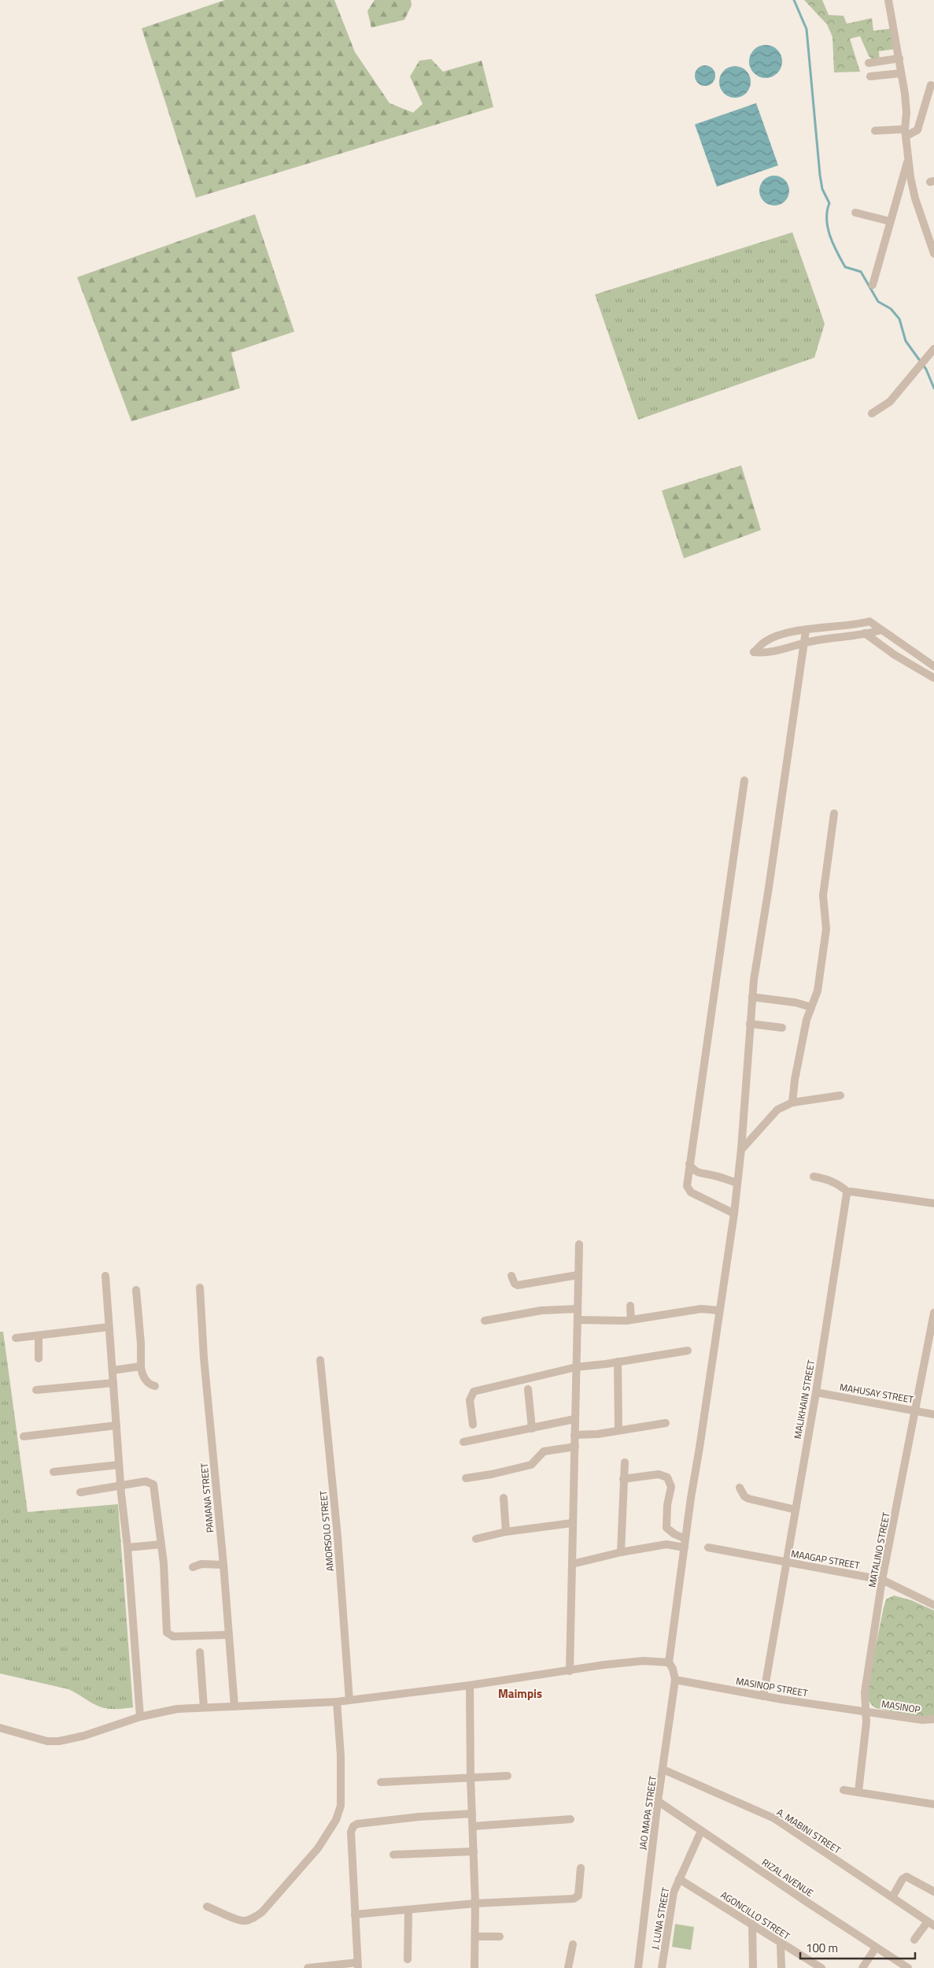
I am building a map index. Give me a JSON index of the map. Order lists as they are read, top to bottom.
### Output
{
  "streets": {
    "street": [
      "MAHUSAY STREET",
      "MALIKHAIN STREET",
      "PAMANA STREET",
      "AMORSOLO STREET",
      "MATALINO STREET",
      "MAAGAP STREET",
      "MASINOP STREET",
      "MASINOP",
      "JAO MAPA STREET",
      "A. MABINI STREET",
      "RIZAL AVENUE",
      "AGONCILLO STREET",
      "J. LUNA STREET"
    ]
  },
  "crossings": [
    ["MAHUSAY STREET", "MALIKHAIN STREET"],
    ["MAHUSAY STREET", "MATALINO STREET"],
    ["MALIKHAIN STREET", "MAAGAP STREET"],
    ["MALIKHAIN STREET", "MASINOP STREET"],
    ["MATALINO STREET", "MAAGAP STREET"],
    ["MATALINO STREET", "MASINOP STREET"],
    ["MATALINO STREET", "MASINOP"],
    ["MASINOP STREET", "MASINOP"],
    ["MASINOP STREET", "JAO MAPA STREET"],
    ["JAO MAPA STREET", "A. MABINI STREET"],
    ["JAO MAPA STREET", "RIZAL AVENUE"],
    ["RIZAL AVENUE", "J. LUNA STREET"],
    ["AGONCILLO STREET", "J. LUNA STREET"]
  ],
  "districts": ["Maimpis"],
  "scale_bar": "100 m"
}
